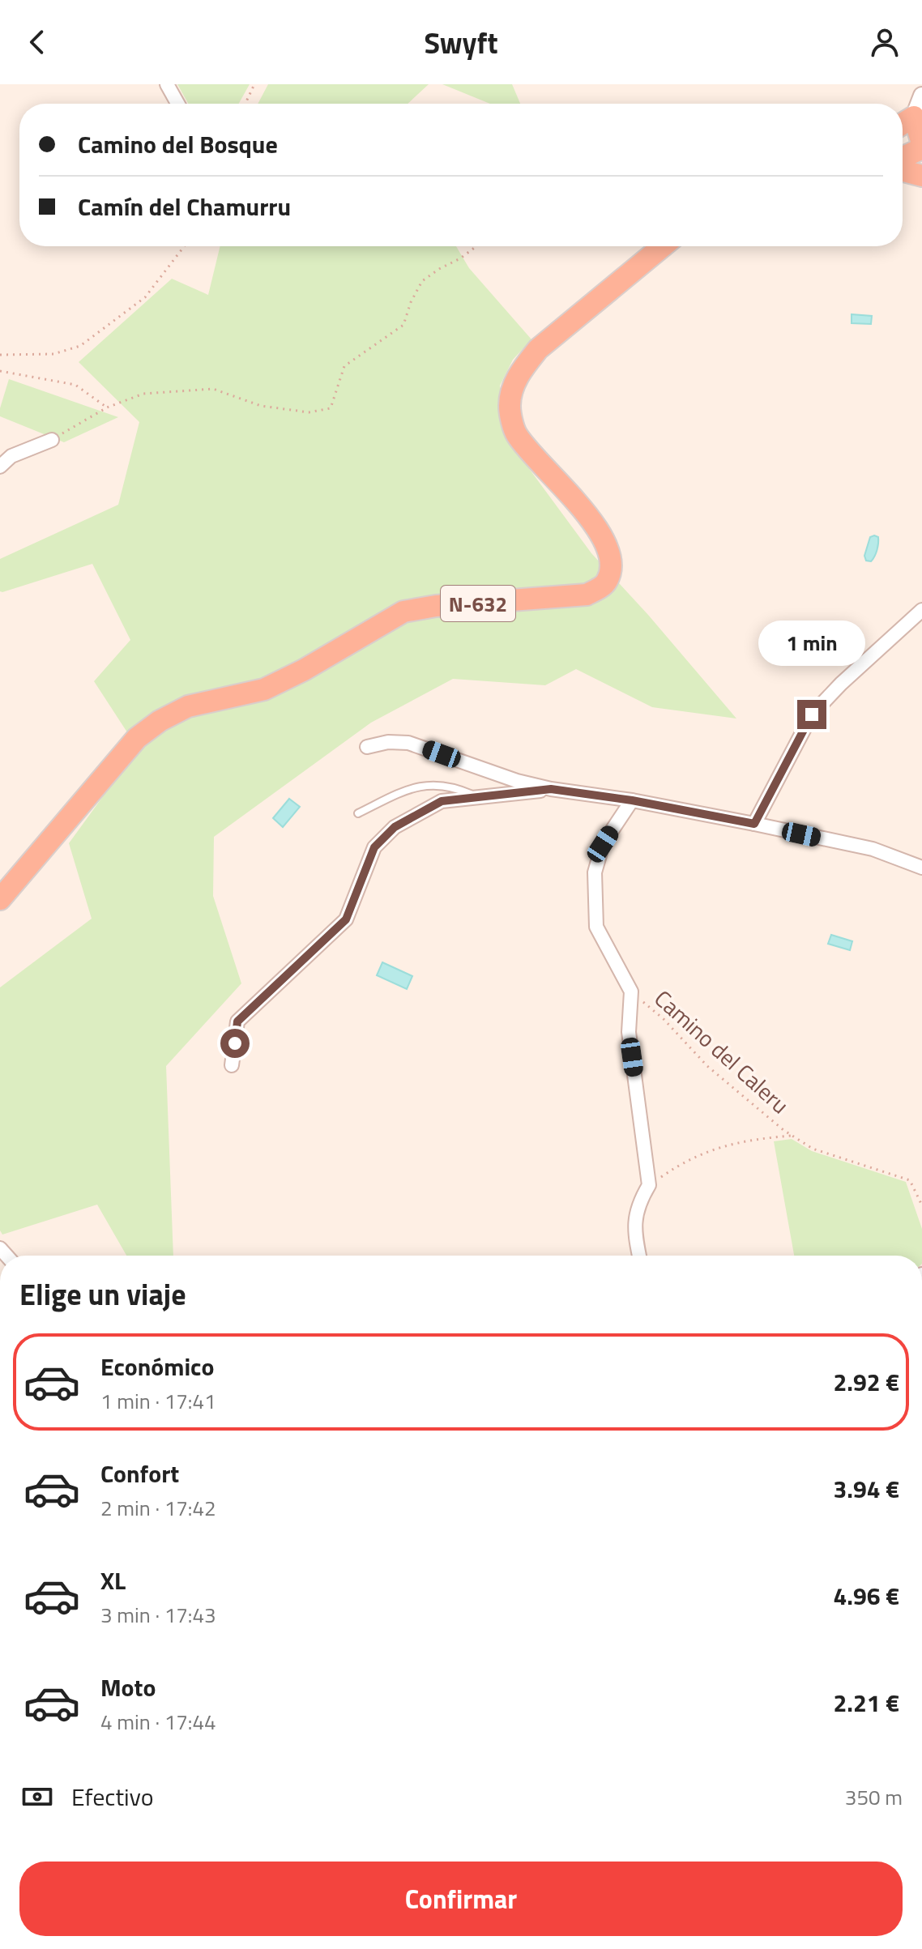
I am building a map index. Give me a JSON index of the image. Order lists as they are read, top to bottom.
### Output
{
  "streets": {
    "highway": ["N-632"],
    "path": ["Camino del Caleru"]
  },
  "page": {
    "header": "Swyft",
    "banner": ["Camino del Bosque", "Camín del Chamurru"],
    "bubble": "1 min",
    "heading": "Elige un viaje",
    "list": [
      {
        "name": "Económico",
        "note": "1 min · 17:41",
        "value": "2.92 €"
      },
      {
        "name": "Confort",
        "note": "2 min · 17:42",
        "value": "3.94 €"
      },
      {
        "name": "XL",
        "note": "3 min · 17:43",
        "value": "4.96 €"
      },
      {
        "name": "Moto",
        "note": "4 min · 17:44",
        "value": "2.21 €"
      }
    ],
    "pay": ["Efectivo", "350 m"],
    "buttons": "Confirmar"
  }
}
